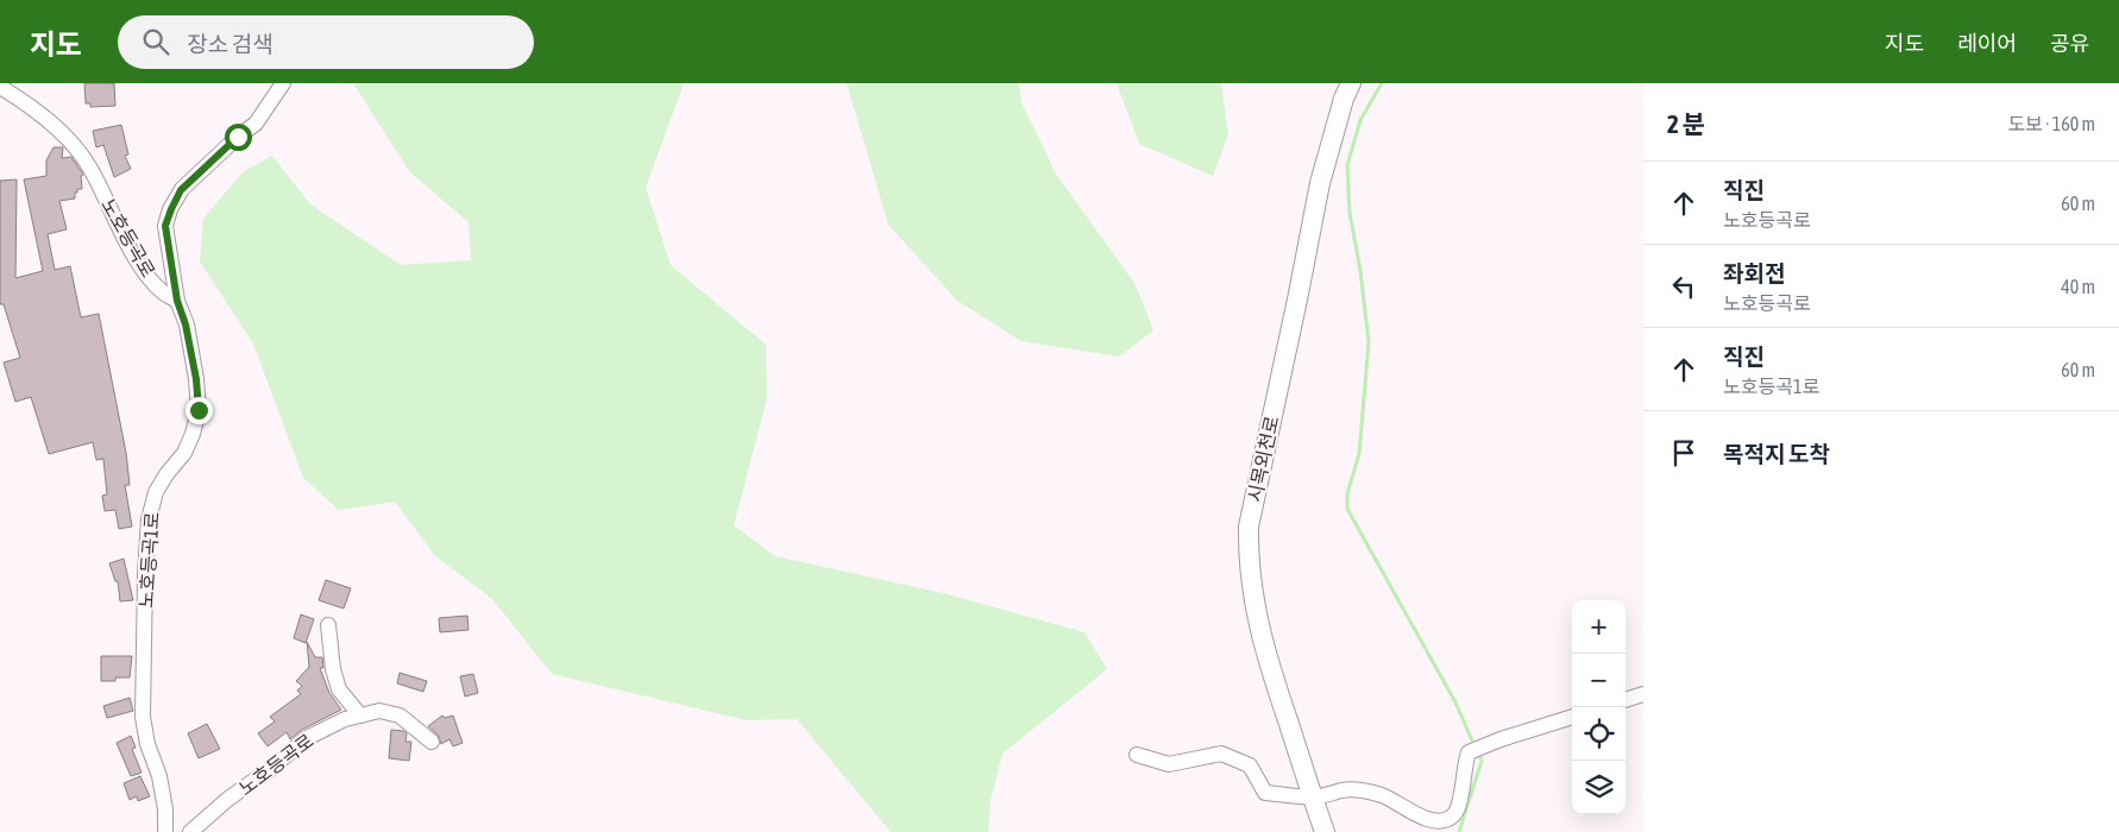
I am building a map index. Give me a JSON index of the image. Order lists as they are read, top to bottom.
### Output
{
  "streets": {
    "street": ["노호등곡로", "시목외천로", "노호등곡1로"]
  },
  "crossings": [
    ["노호등곡로", "노호등곡1로"]
  ],
  "page": {
    "header": "지도",
    "search": "장소 검색",
    "nav": ["지도", "레이어", "공유"],
    "heading": ["2 분", "도보 · 160 m"],
    "list": [
      ["직진", "노호등곡로", "60 m"],
      ["좌회전", "노호등곡로", "40 m"],
      ["직진", "노호등곡1로", "60 m"],
      "목적지 도착"
    ],
    "map_buttons": ["+", "−"]
  }
}
